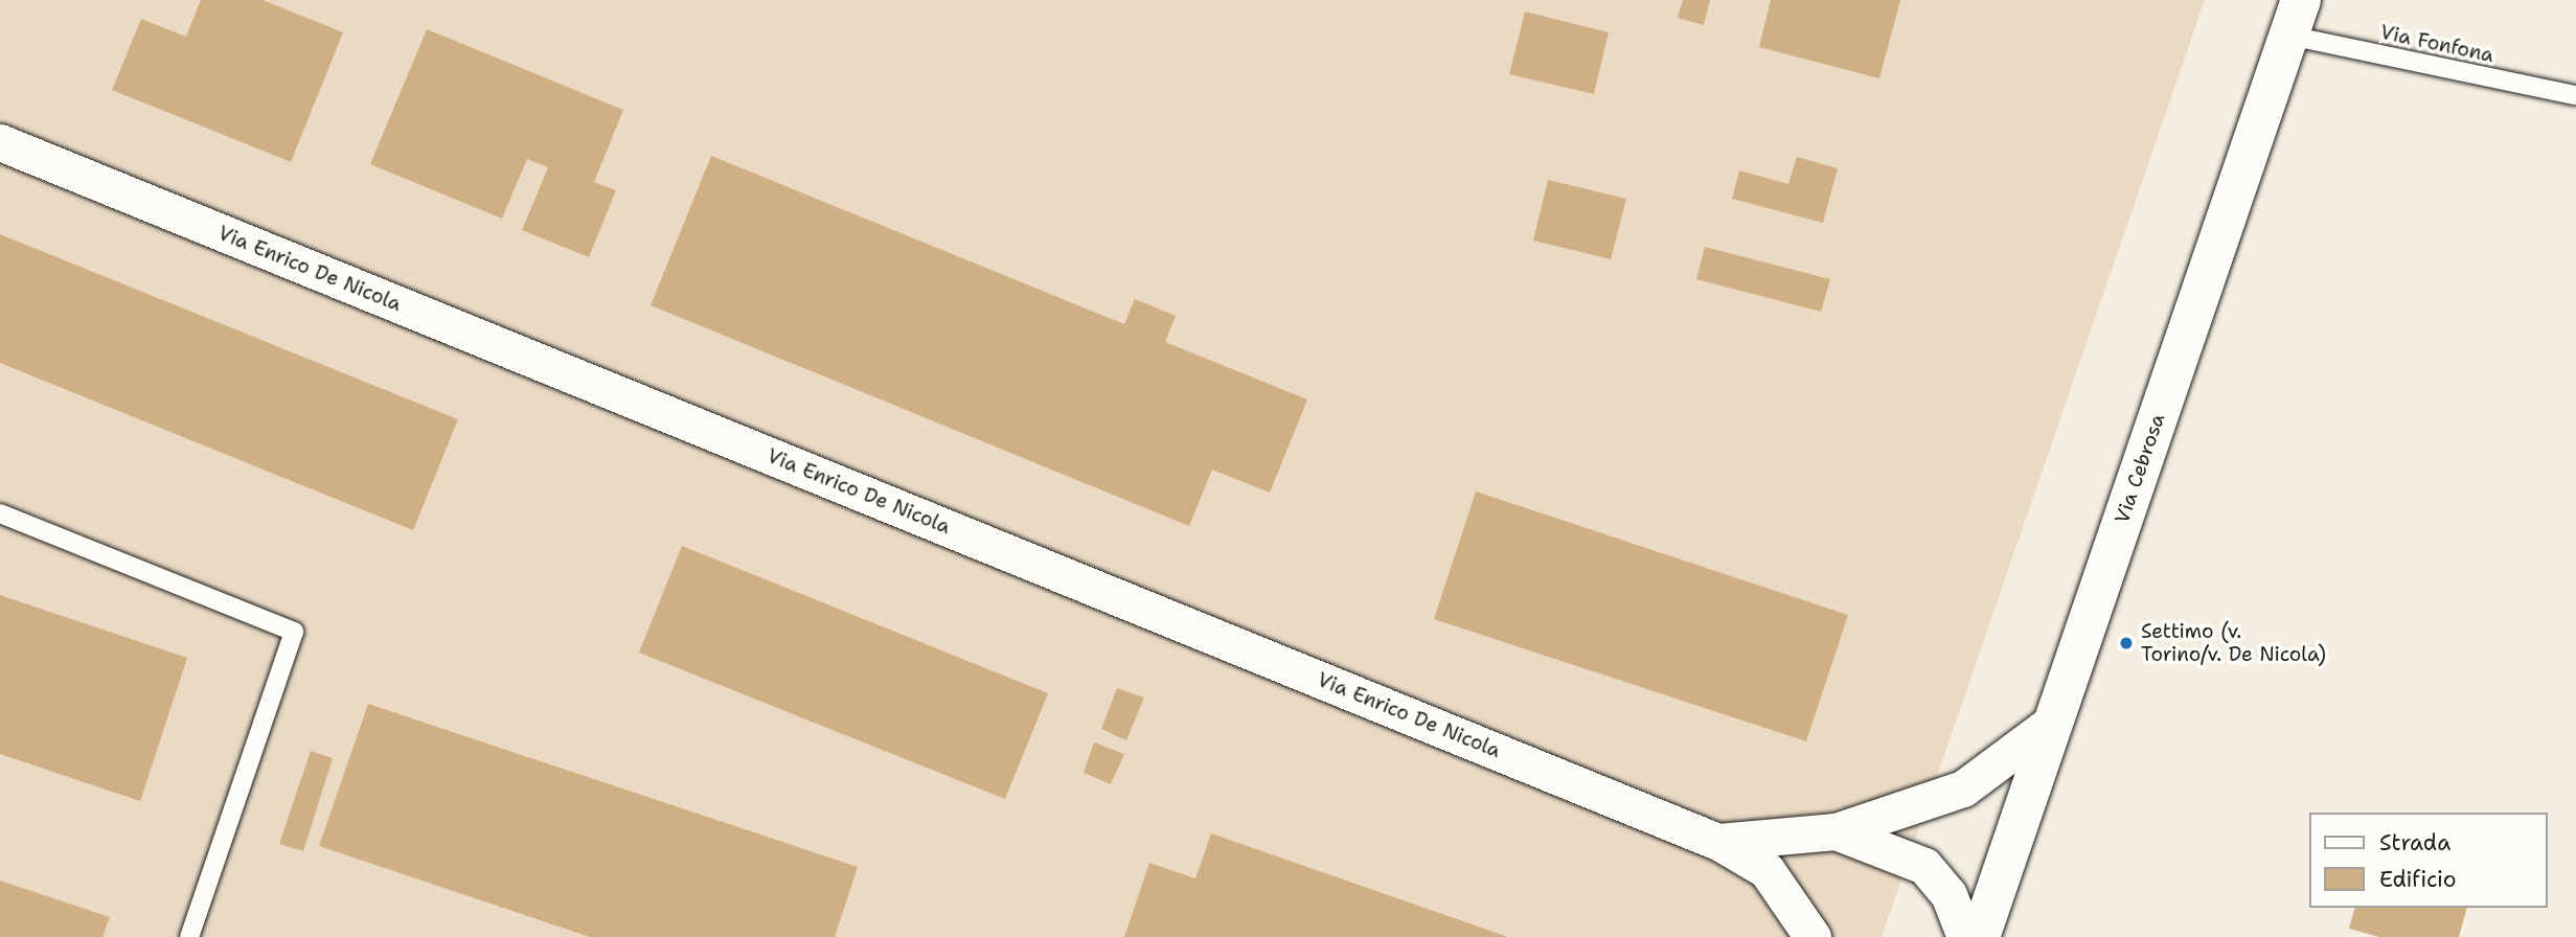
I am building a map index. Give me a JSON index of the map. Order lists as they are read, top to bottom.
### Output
{
  "streets": {
    "main road": ["Via Cebrosa"],
    "street": ["Via Enrico De Nicola"],
    "lane": ["Via Fonfona"]
  },
  "crossings": [
    ["Via Fonfona", "Via Cebrosa"],
    ["Via Enrico De Nicola", "Via Cebrosa"]
  ],
  "places": ["Settimo (v. Torino/v. De Nicola)"],
  "legend": ["Strada", "Edificio"]
}
